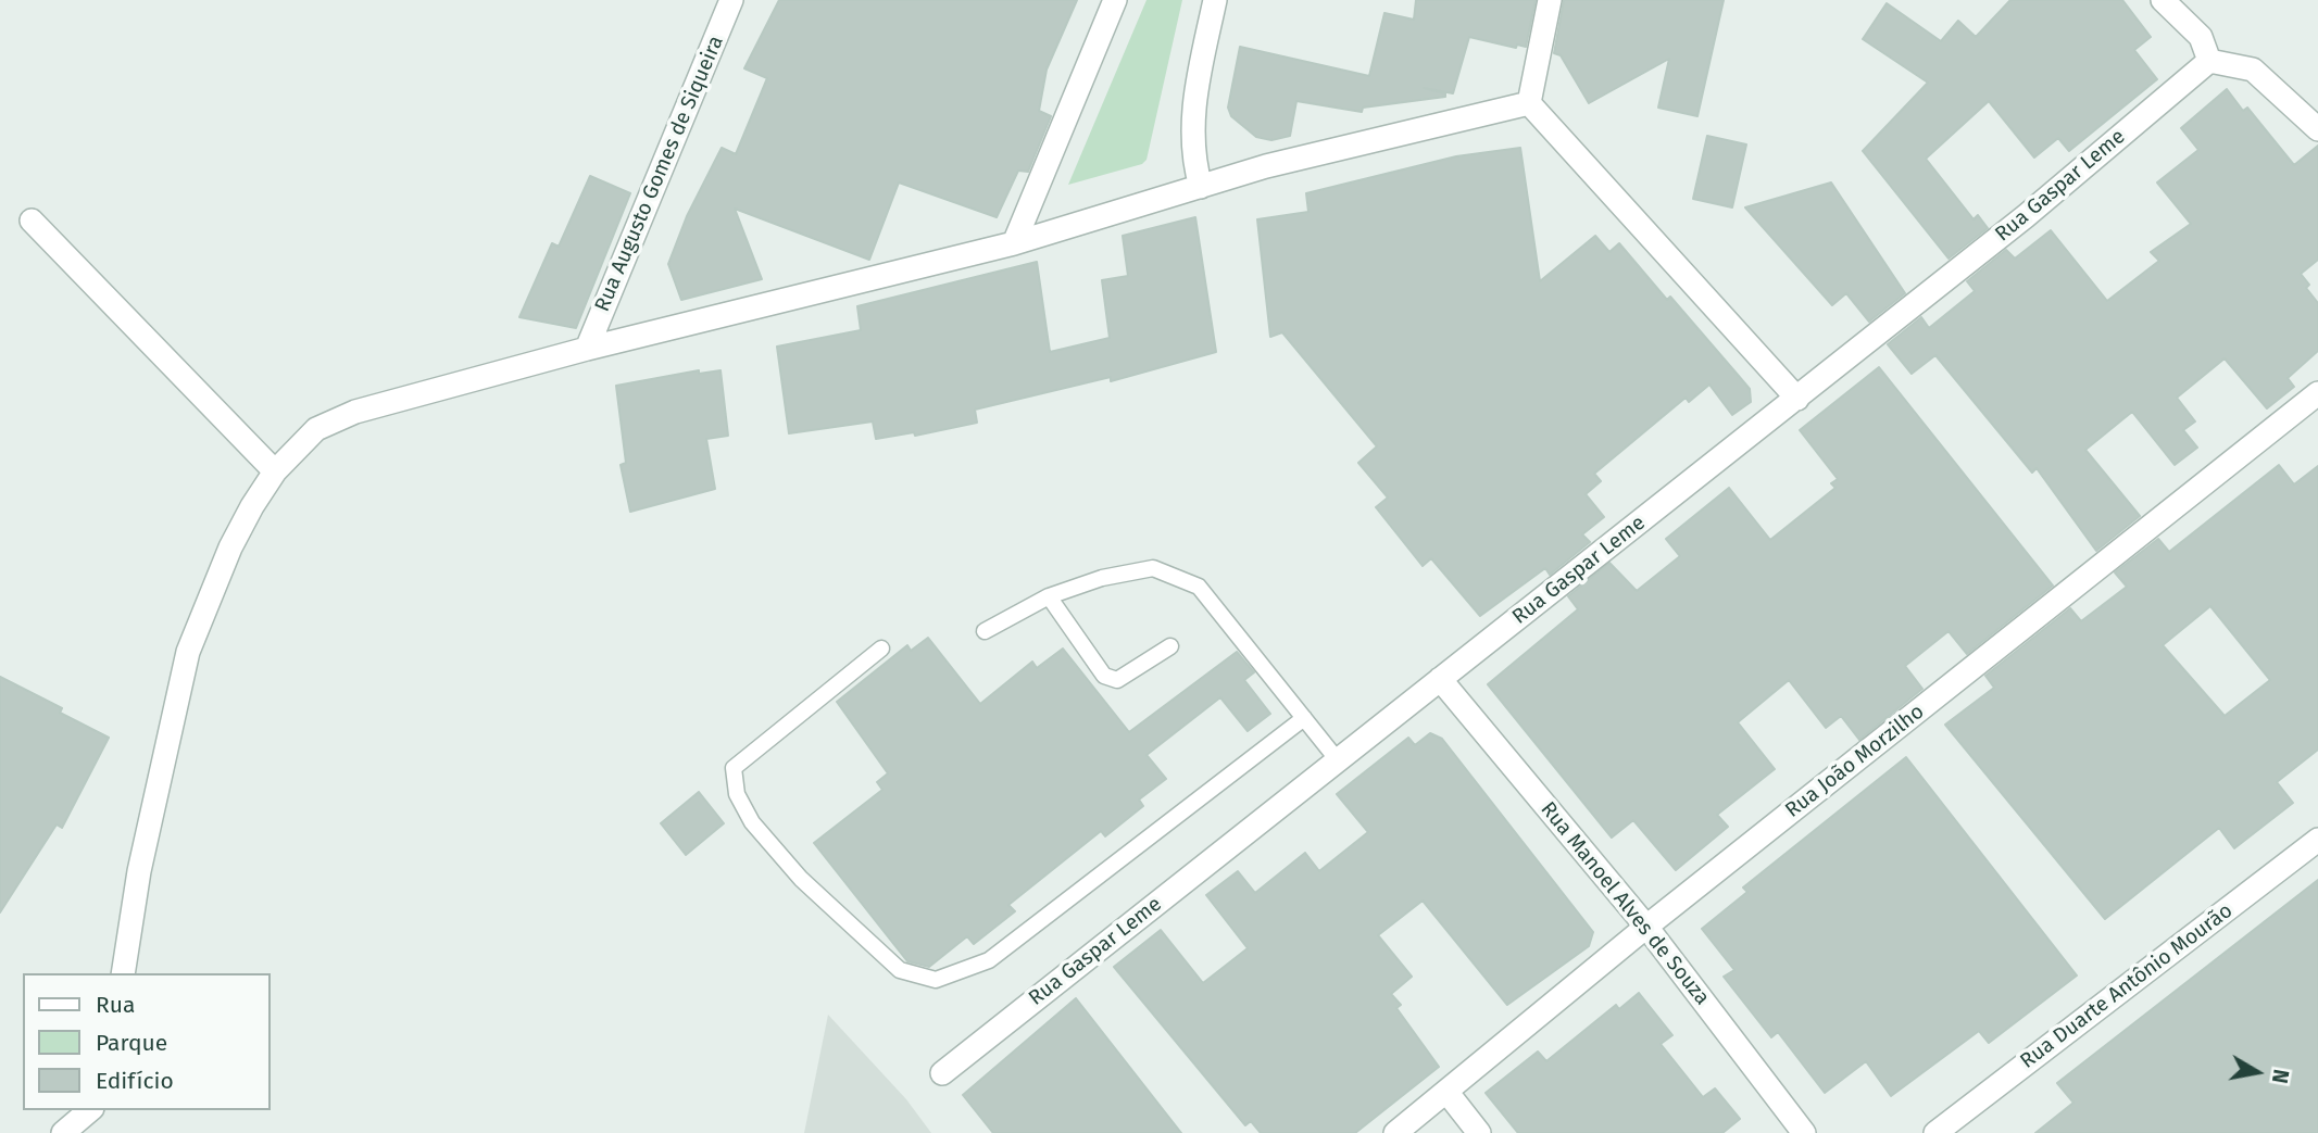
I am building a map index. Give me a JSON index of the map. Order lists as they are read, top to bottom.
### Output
{
  "streets": {
    "street": [
      "Rua Augusto Gomes de Siqueira",
      "Rua Gaspar Leme",
      "Rua João Morzilho",
      "Rua Manoel Alves de Souza",
      "Rua Duarte Antônio Mourão"
    ]
  },
  "crossings": [
    ["Rua Gaspar Leme", "Rua Manoel Alves de Souza"],
    ["Rua João Morzilho", "Rua Manoel Alves de Souza"]
  ],
  "legend": ["Rua", "Parque", "Edifício"],
  "north": "right"
}
